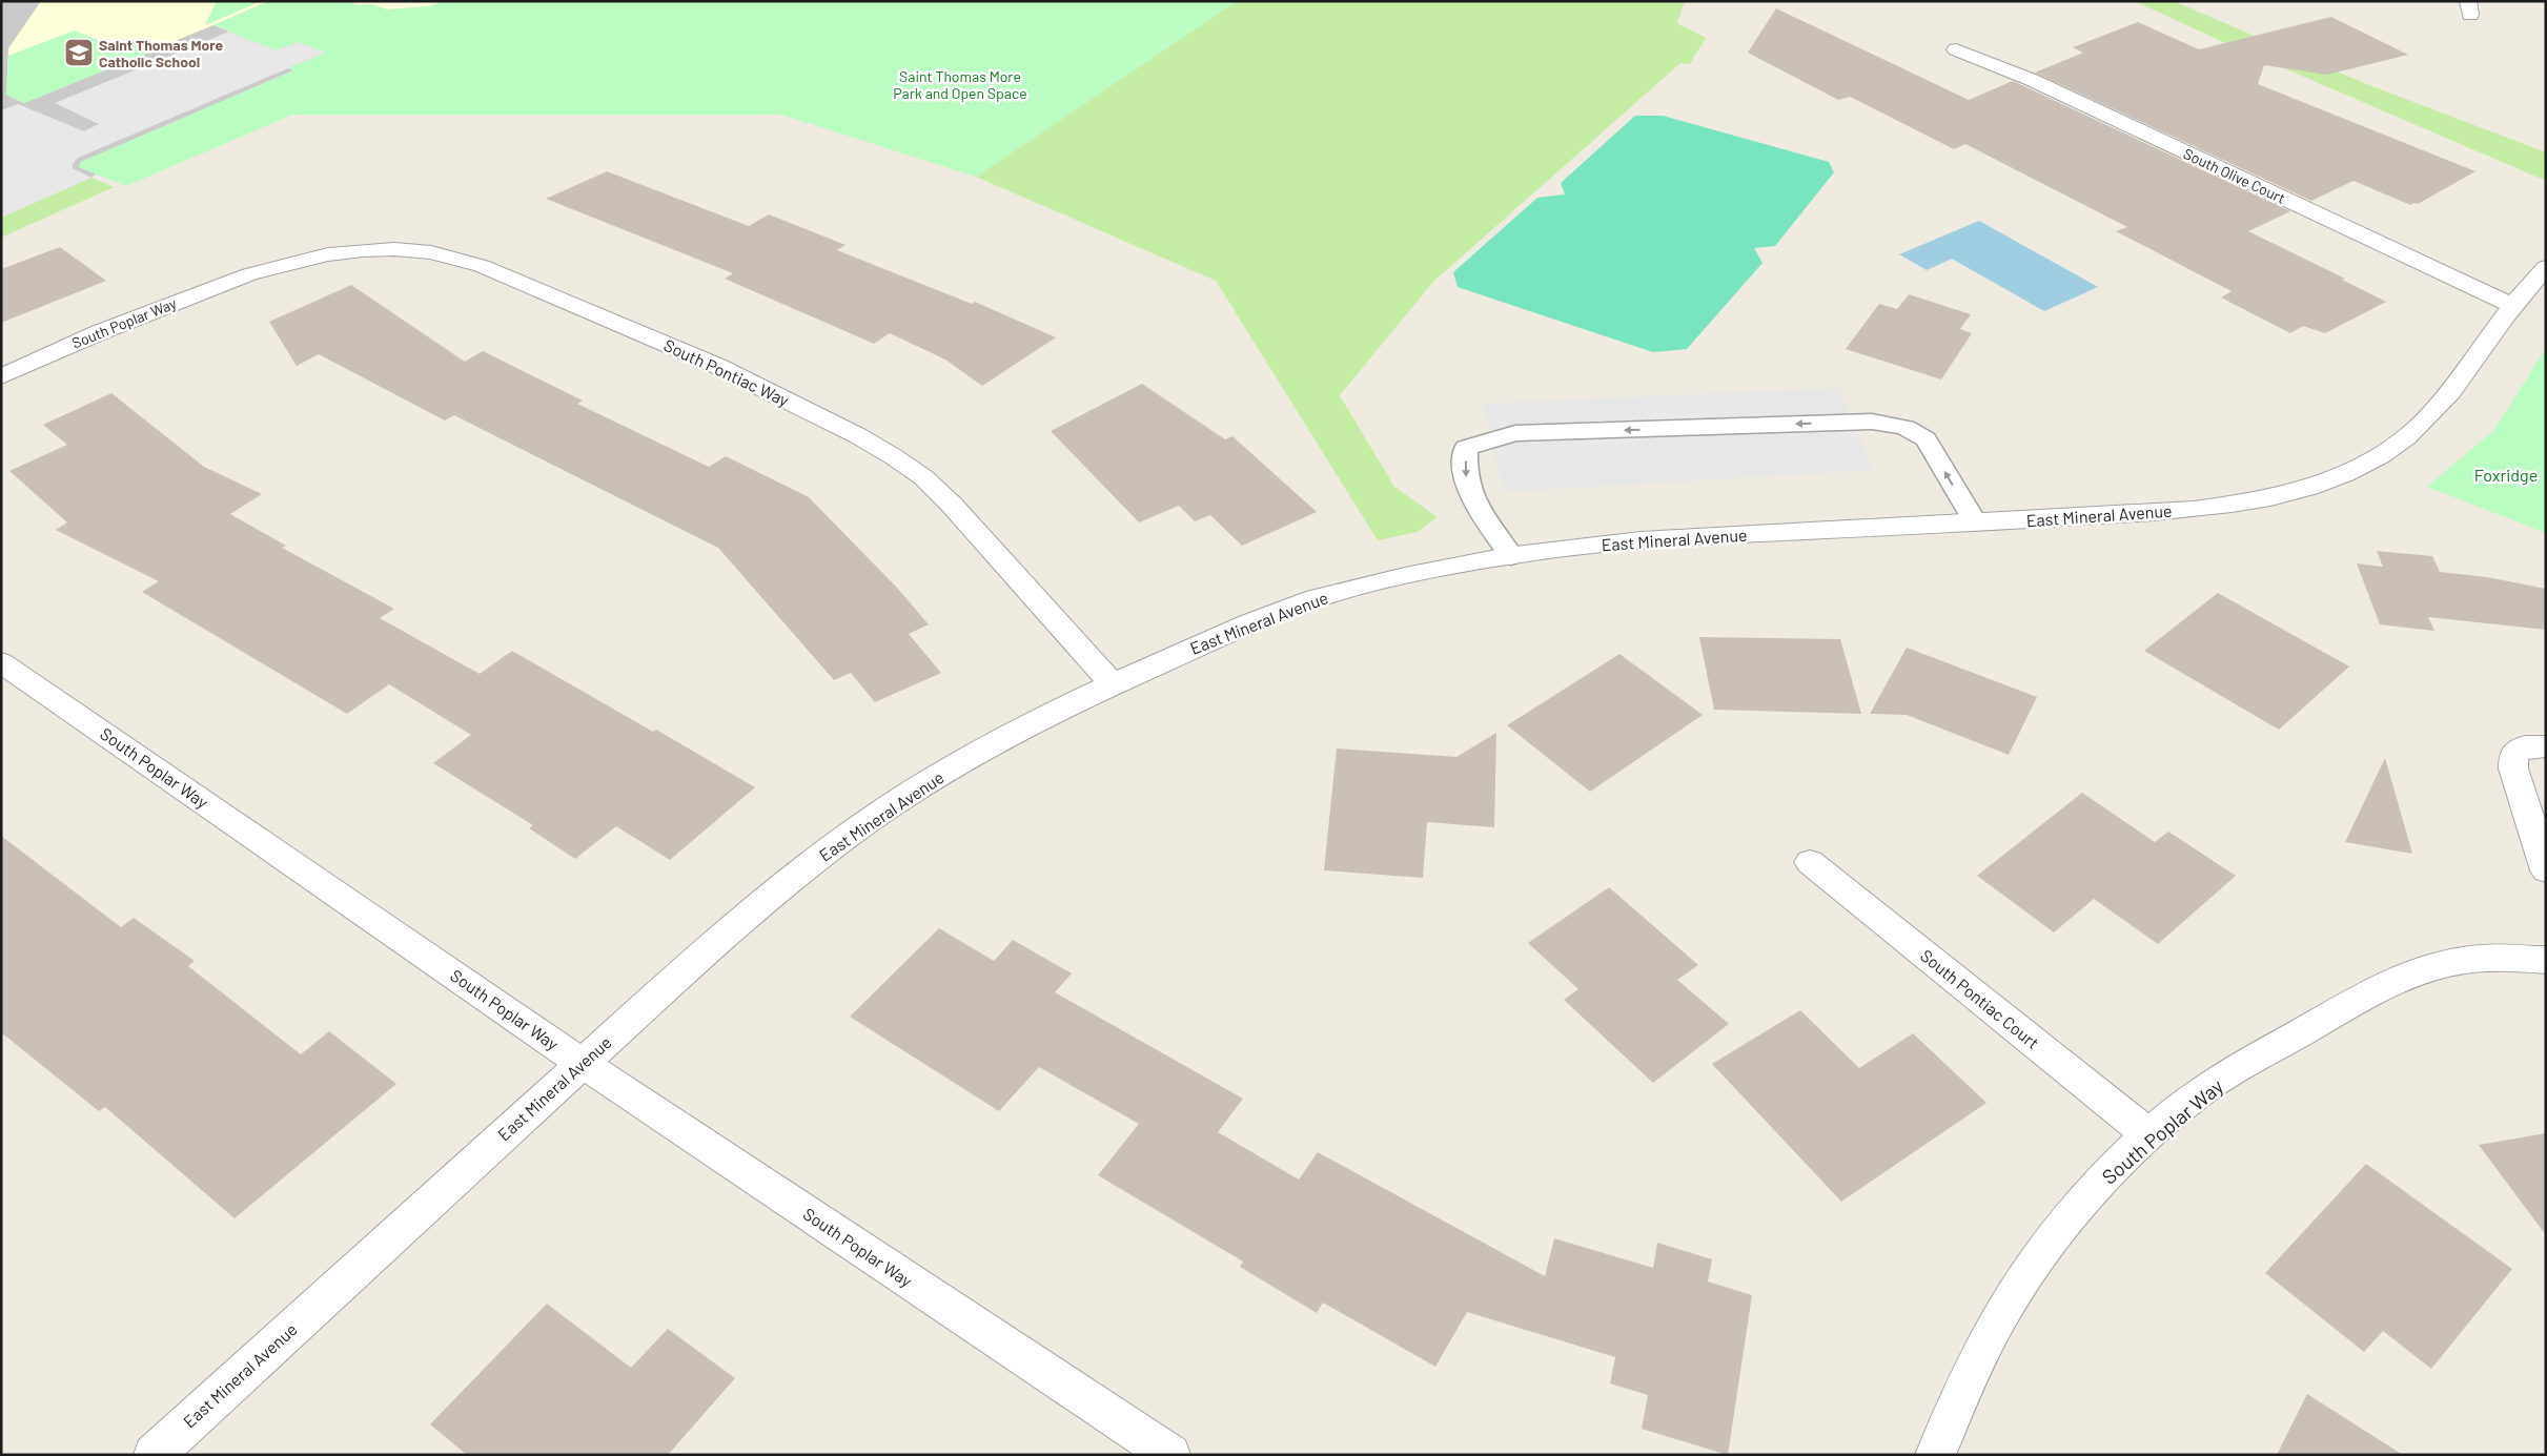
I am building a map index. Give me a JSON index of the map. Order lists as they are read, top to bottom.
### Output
{
  "streets": {
    "street": [
      "South Olive Court",
      "South Poplar Way",
      "South Pontiac Way",
      "East Mineral Avenue",
      "South Pontiac Court"
    ]
  },
  "crossings": [
    ["South Olive Court", "East Mineral Avenue"],
    ["South Poplar Way", "South Pontiac Way"],
    ["South Poplar Way", "East Mineral Avenue"],
    ["South Poplar Way", "South Pontiac Court"],
    ["South Pontiac Way", "East Mineral Avenue"]
  ],
  "parks": ["Saint Thomas More Park and Open Space", "Foxridge"],
  "places": {
    "school or university": ["Saint Thomas More Catholic School"]
  }
}
